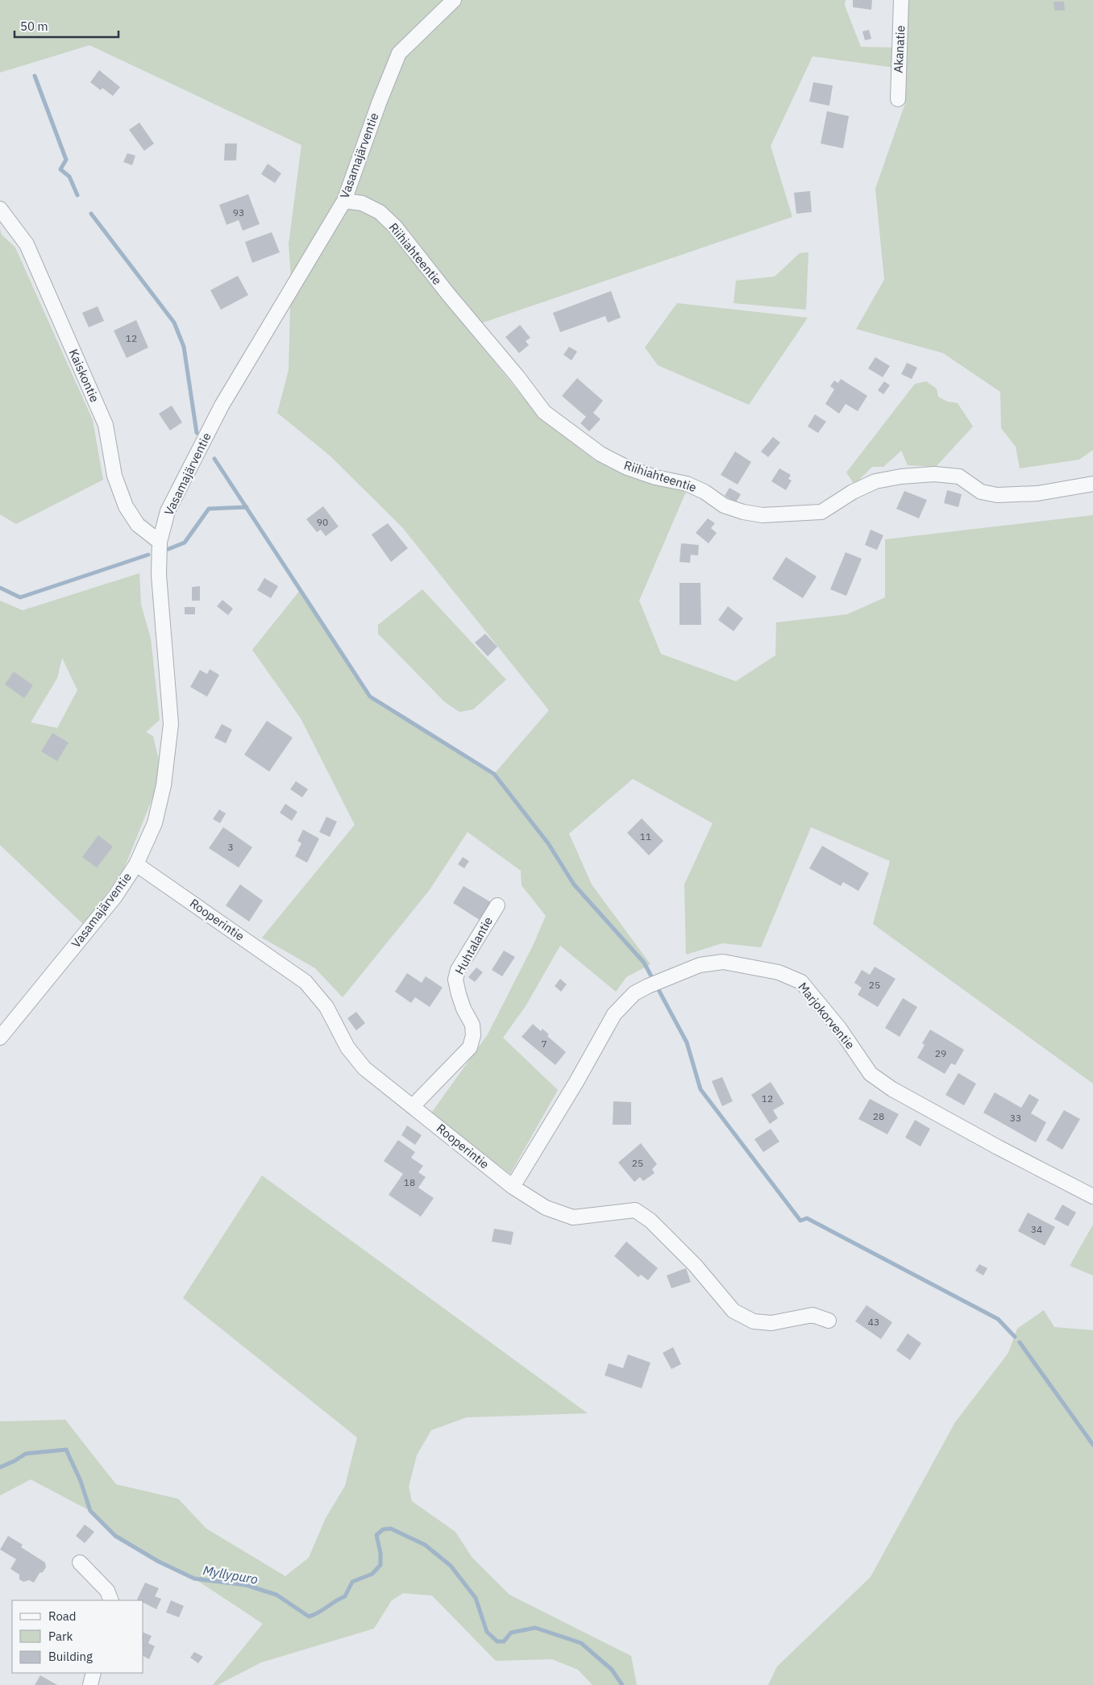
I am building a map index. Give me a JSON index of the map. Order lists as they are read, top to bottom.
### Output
{
  "streets": {
    "street": [
      "Akanatie",
      "Vasamajärventie",
      "Riihiahteentie",
      "Kaiskontie",
      "Rooperintie",
      "Huhtalantie",
      "Marjokorventie"
    ]
  },
  "crossings": [
    ["Vasamajärventie", "Riihiahteentie"],
    ["Vasamajärventie", "Kaiskontie"],
    ["Vasamajärventie", "Rooperintie"],
    ["Rooperintie", "Huhtalantie"],
    ["Rooperintie", "Marjokorventie"]
  ],
  "water": ["Myllypuro"],
  "house_numbers": [
    "93",
    "12",
    "90",
    "11",
    "3",
    "25",
    "7",
    "29",
    "12",
    "28",
    "33",
    "25",
    "18",
    "34",
    "43"
  ],
  "legend": ["Road", "Park", "Building"],
  "scale_bar": "50 m"
}
